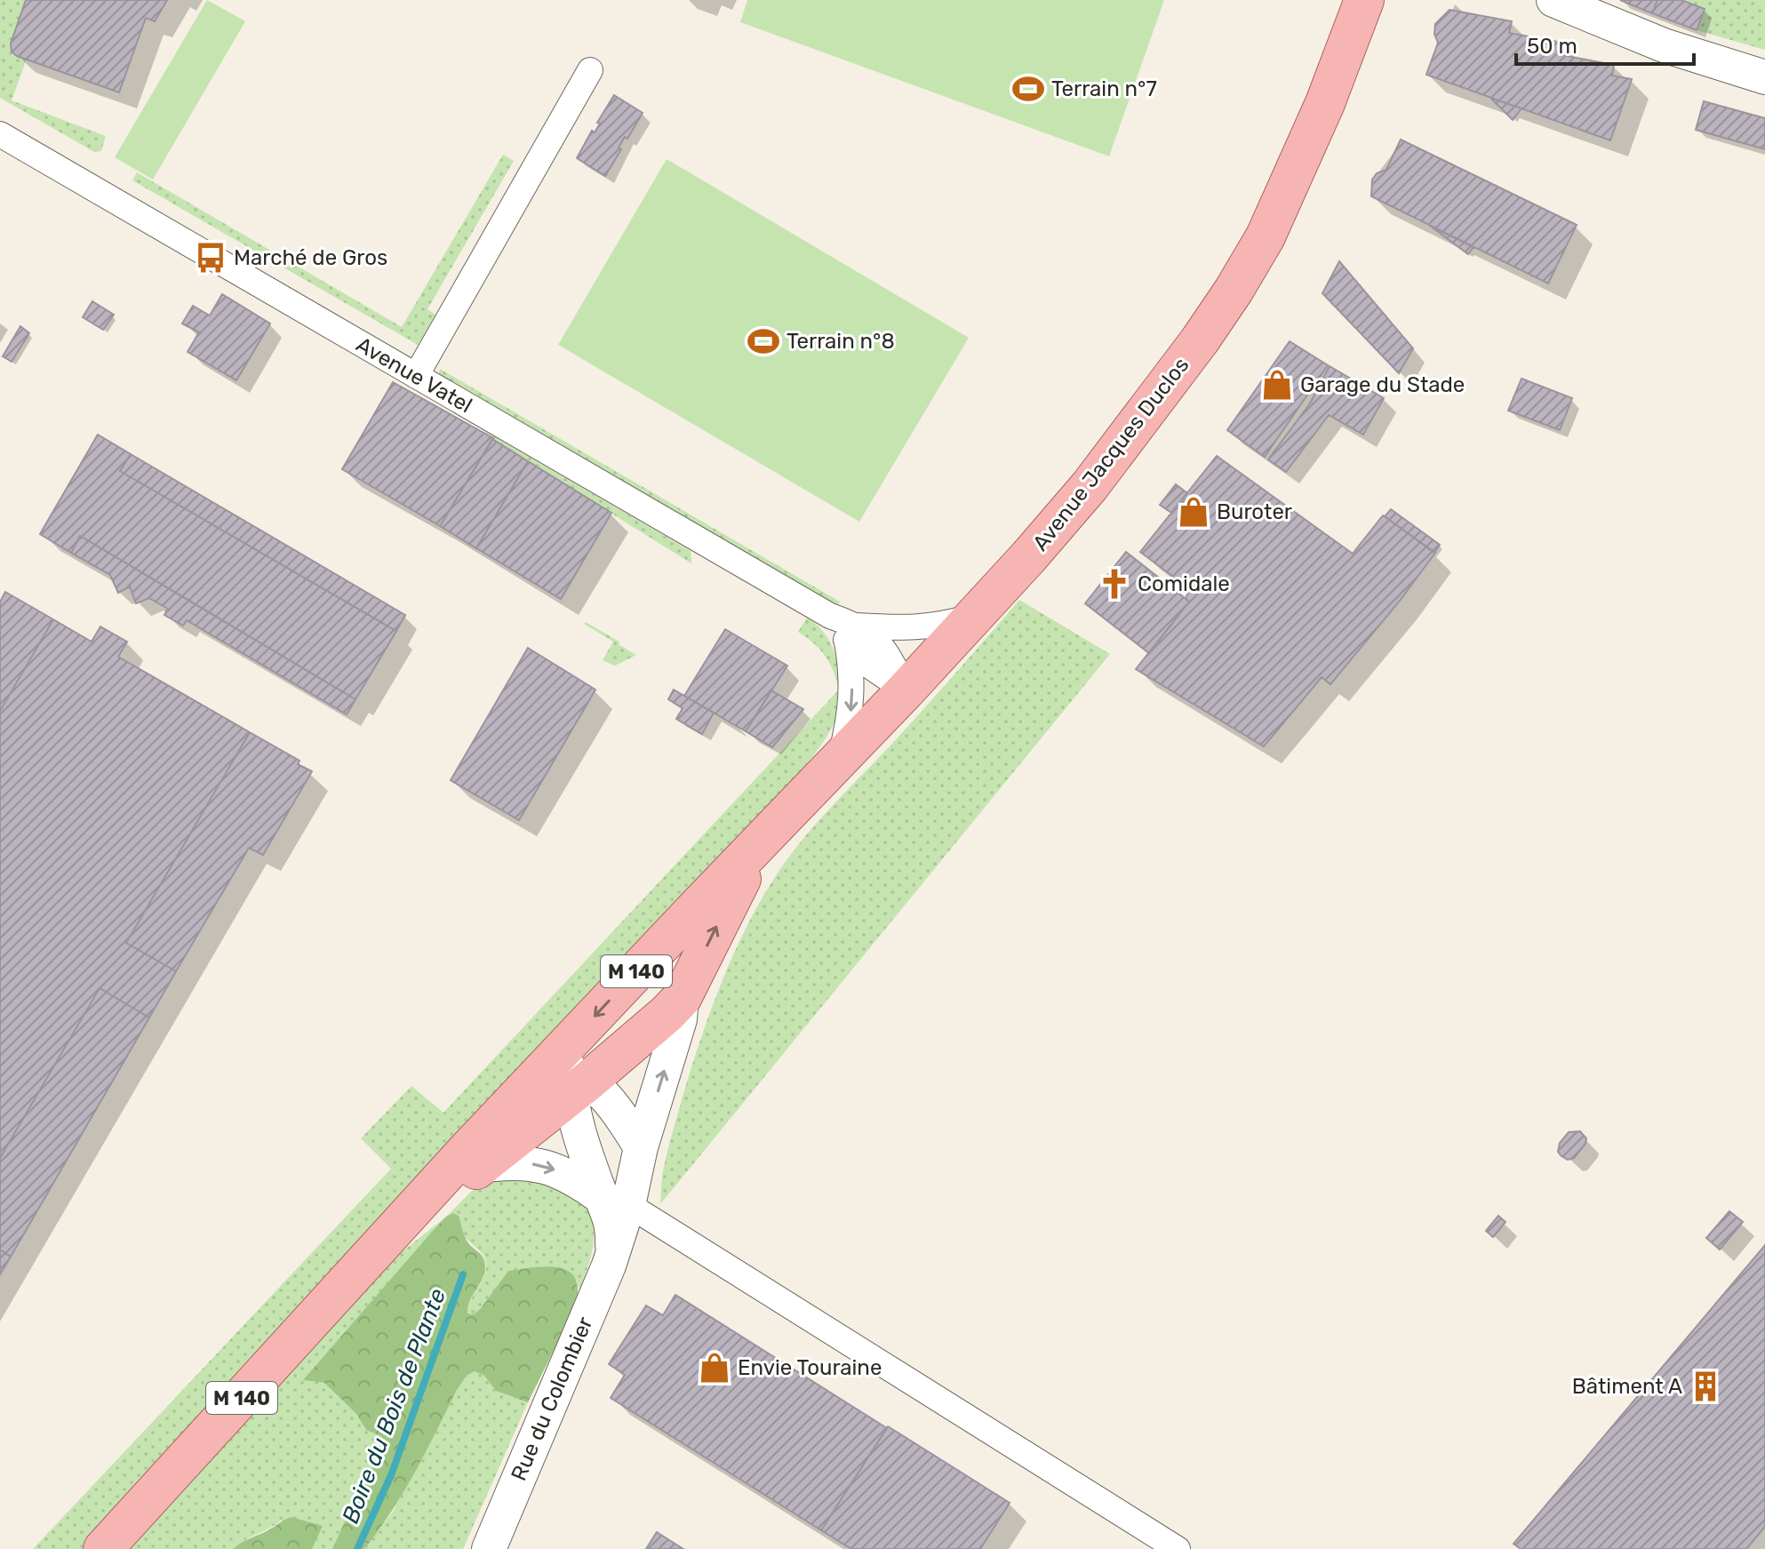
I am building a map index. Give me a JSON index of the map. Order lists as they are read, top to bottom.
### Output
{
  "streets": {
    "main road": ["Avenue Jacques Duclos", "M 140", "Rue du Colombier"],
    "street": ["Avenue Vatel"]
  },
  "crossings": [
    ["Avenue Vatel", "Avenue Jacques Duclos"],
    ["Avenue Jacques Duclos", "M 140"],
    ["M 140", "Rue du Colombier"]
  ],
  "water": ["Boire du Bois de Plante"],
  "places": {
    "sports": ["Terrain n°7", "Terrain n°8"],
    "bus stop": ["Marché de Gros"],
    "shop": ["Garage du Stade", "Buroter", "Envie Touraine"],
    "church": ["Comidale"],
    "building": ["Bâtiment A"]
  },
  "scale_bar": "50 m"
}
